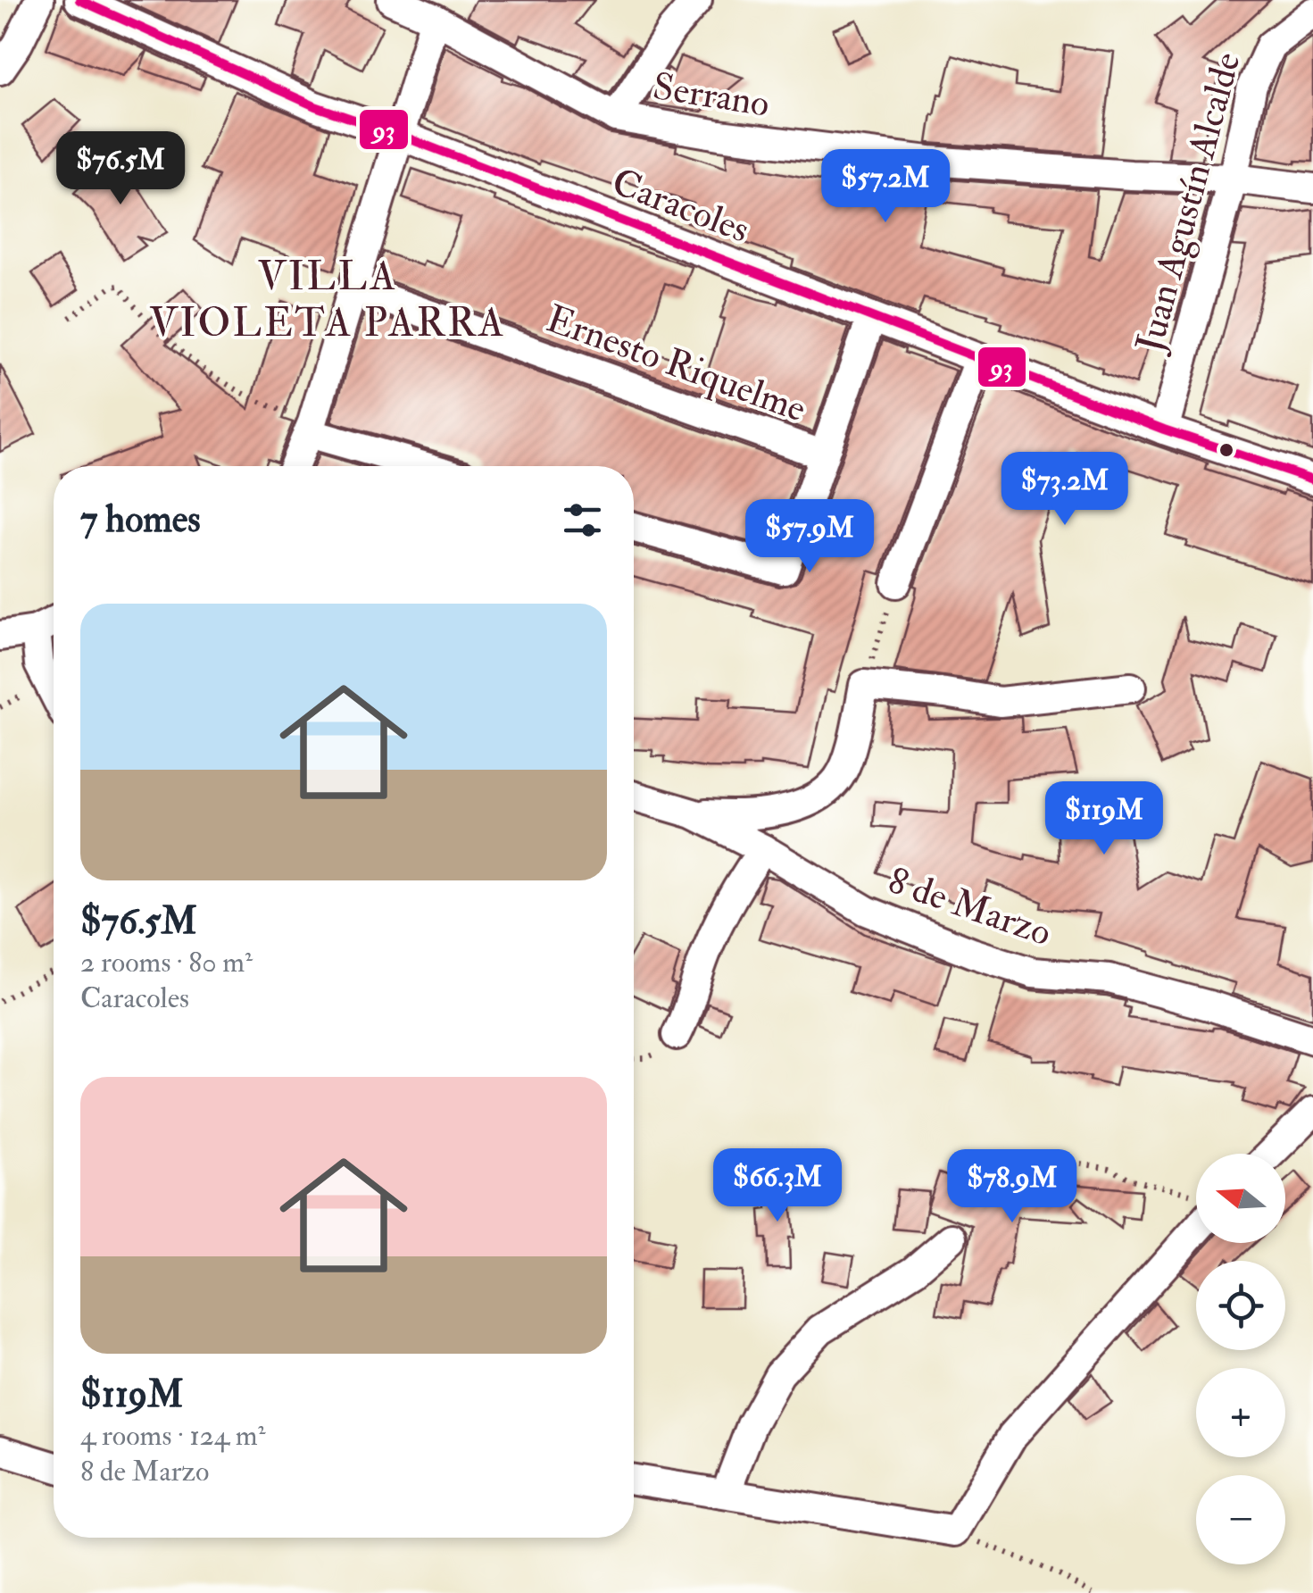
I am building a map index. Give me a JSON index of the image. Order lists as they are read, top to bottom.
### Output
{
  "streets": {
    "street": [
      "Serrano",
      "Juan Agustín Alcalde",
      "Caracoles",
      "Ernesto Riquelme",
      "8 de Marzo"
    ]
  },
  "crossings": [
    ["Serrano", "Juan Agustín Alcalde"],
    ["Juan Agustín Alcalde", "Caracoles"]
  ],
  "districts": ["VILLA VIOLETA PARRA"],
  "lines": ["transit line 93"],
  "north": "left",
  "page": {
    "price": [
      "$76.5M",
      "$57.2M",
      "$73.2M",
      "$57.9M",
      "$119M",
      "$66.3M",
      "$78.9M"
    ],
    "heading": "7 homes",
    "list": [
      {
        "name": "$76.5M",
        "note": "2 rooms · 80 m² · Caracoles"
      },
      {
        "name": "$119M",
        "note": "4 rooms · 124 m² · 8 de Marzo"
      }
    ],
    "map_buttons": ["+", "−"]
  }
}
